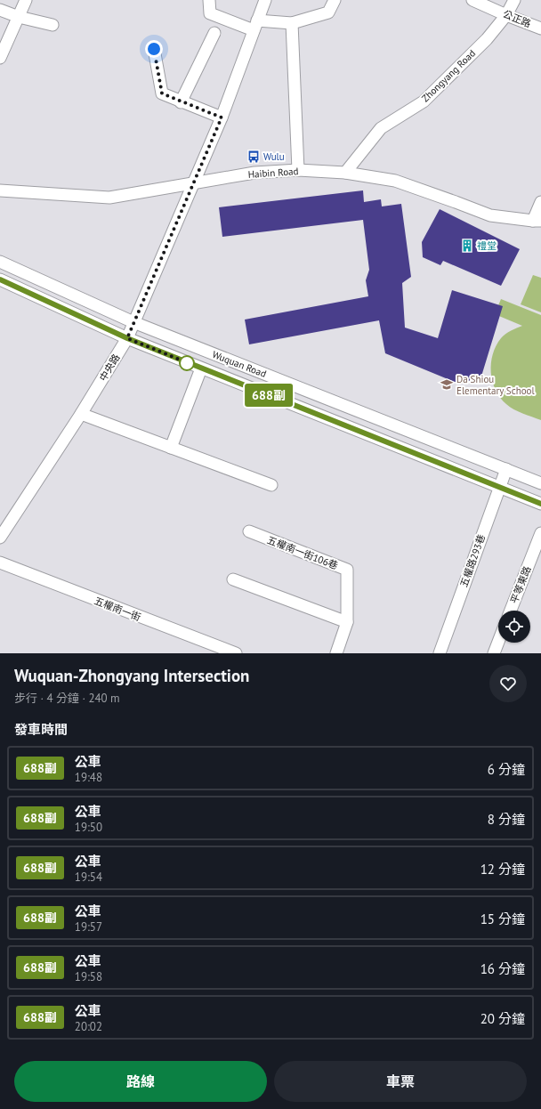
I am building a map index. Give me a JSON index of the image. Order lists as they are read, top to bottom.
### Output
{
  "streets": {
    "street": [
      "公正路",
      "Zhongyang Road",
      "Haibin Road",
      "Wuquan Road",
      "中央路",
      "五權南一街106巷",
      "五權路293巷",
      "平等東路",
      "五權南一街"
    ]
  },
  "crossings": [
    ["公正路", "Zhongyang Road"],
    ["Zhongyang Road", "Haibin Road"],
    ["Haibin Road", "中央路"],
    ["Wuquan Road", "中央路"],
    ["Wuquan Road", "五權路293巷"]
  ],
  "places": {
    "bus stop": ["Wulu"],
    "building": ["禮堂"],
    "school or university": ["Da Shiou Elementary School"]
  },
  "lines": ["bus line 688副"],
  "page": {
    "on_map": "688副",
    "heading": [
      ["Wuquan-Zhongyang Intersection", "步行 · 4 分鐘 · 240 m"],
      "發車時間"
    ],
    "list": [
      {
        "mark": "688副",
        "name": "公車",
        "note": "19:48",
        "value": "6 分鐘"
      },
      {
        "mark": "688副",
        "name": "公車",
        "note": "19:50",
        "value": "8 分鐘"
      },
      {
        "mark": "688副",
        "name": "公車",
        "note": "19:54",
        "value": "12 分鐘"
      },
      {
        "mark": "688副",
        "name": "公車",
        "note": "19:57",
        "value": "15 分鐘"
      },
      {
        "mark": "688副",
        "name": "公車",
        "note": "19:58",
        "value": "16 分鐘"
      },
      {
        "mark": "688副",
        "name": "公車",
        "note": "20:02",
        "value": "20 分鐘"
      }
    ],
    "buttons": ["路線", "車票"]
  }
}
